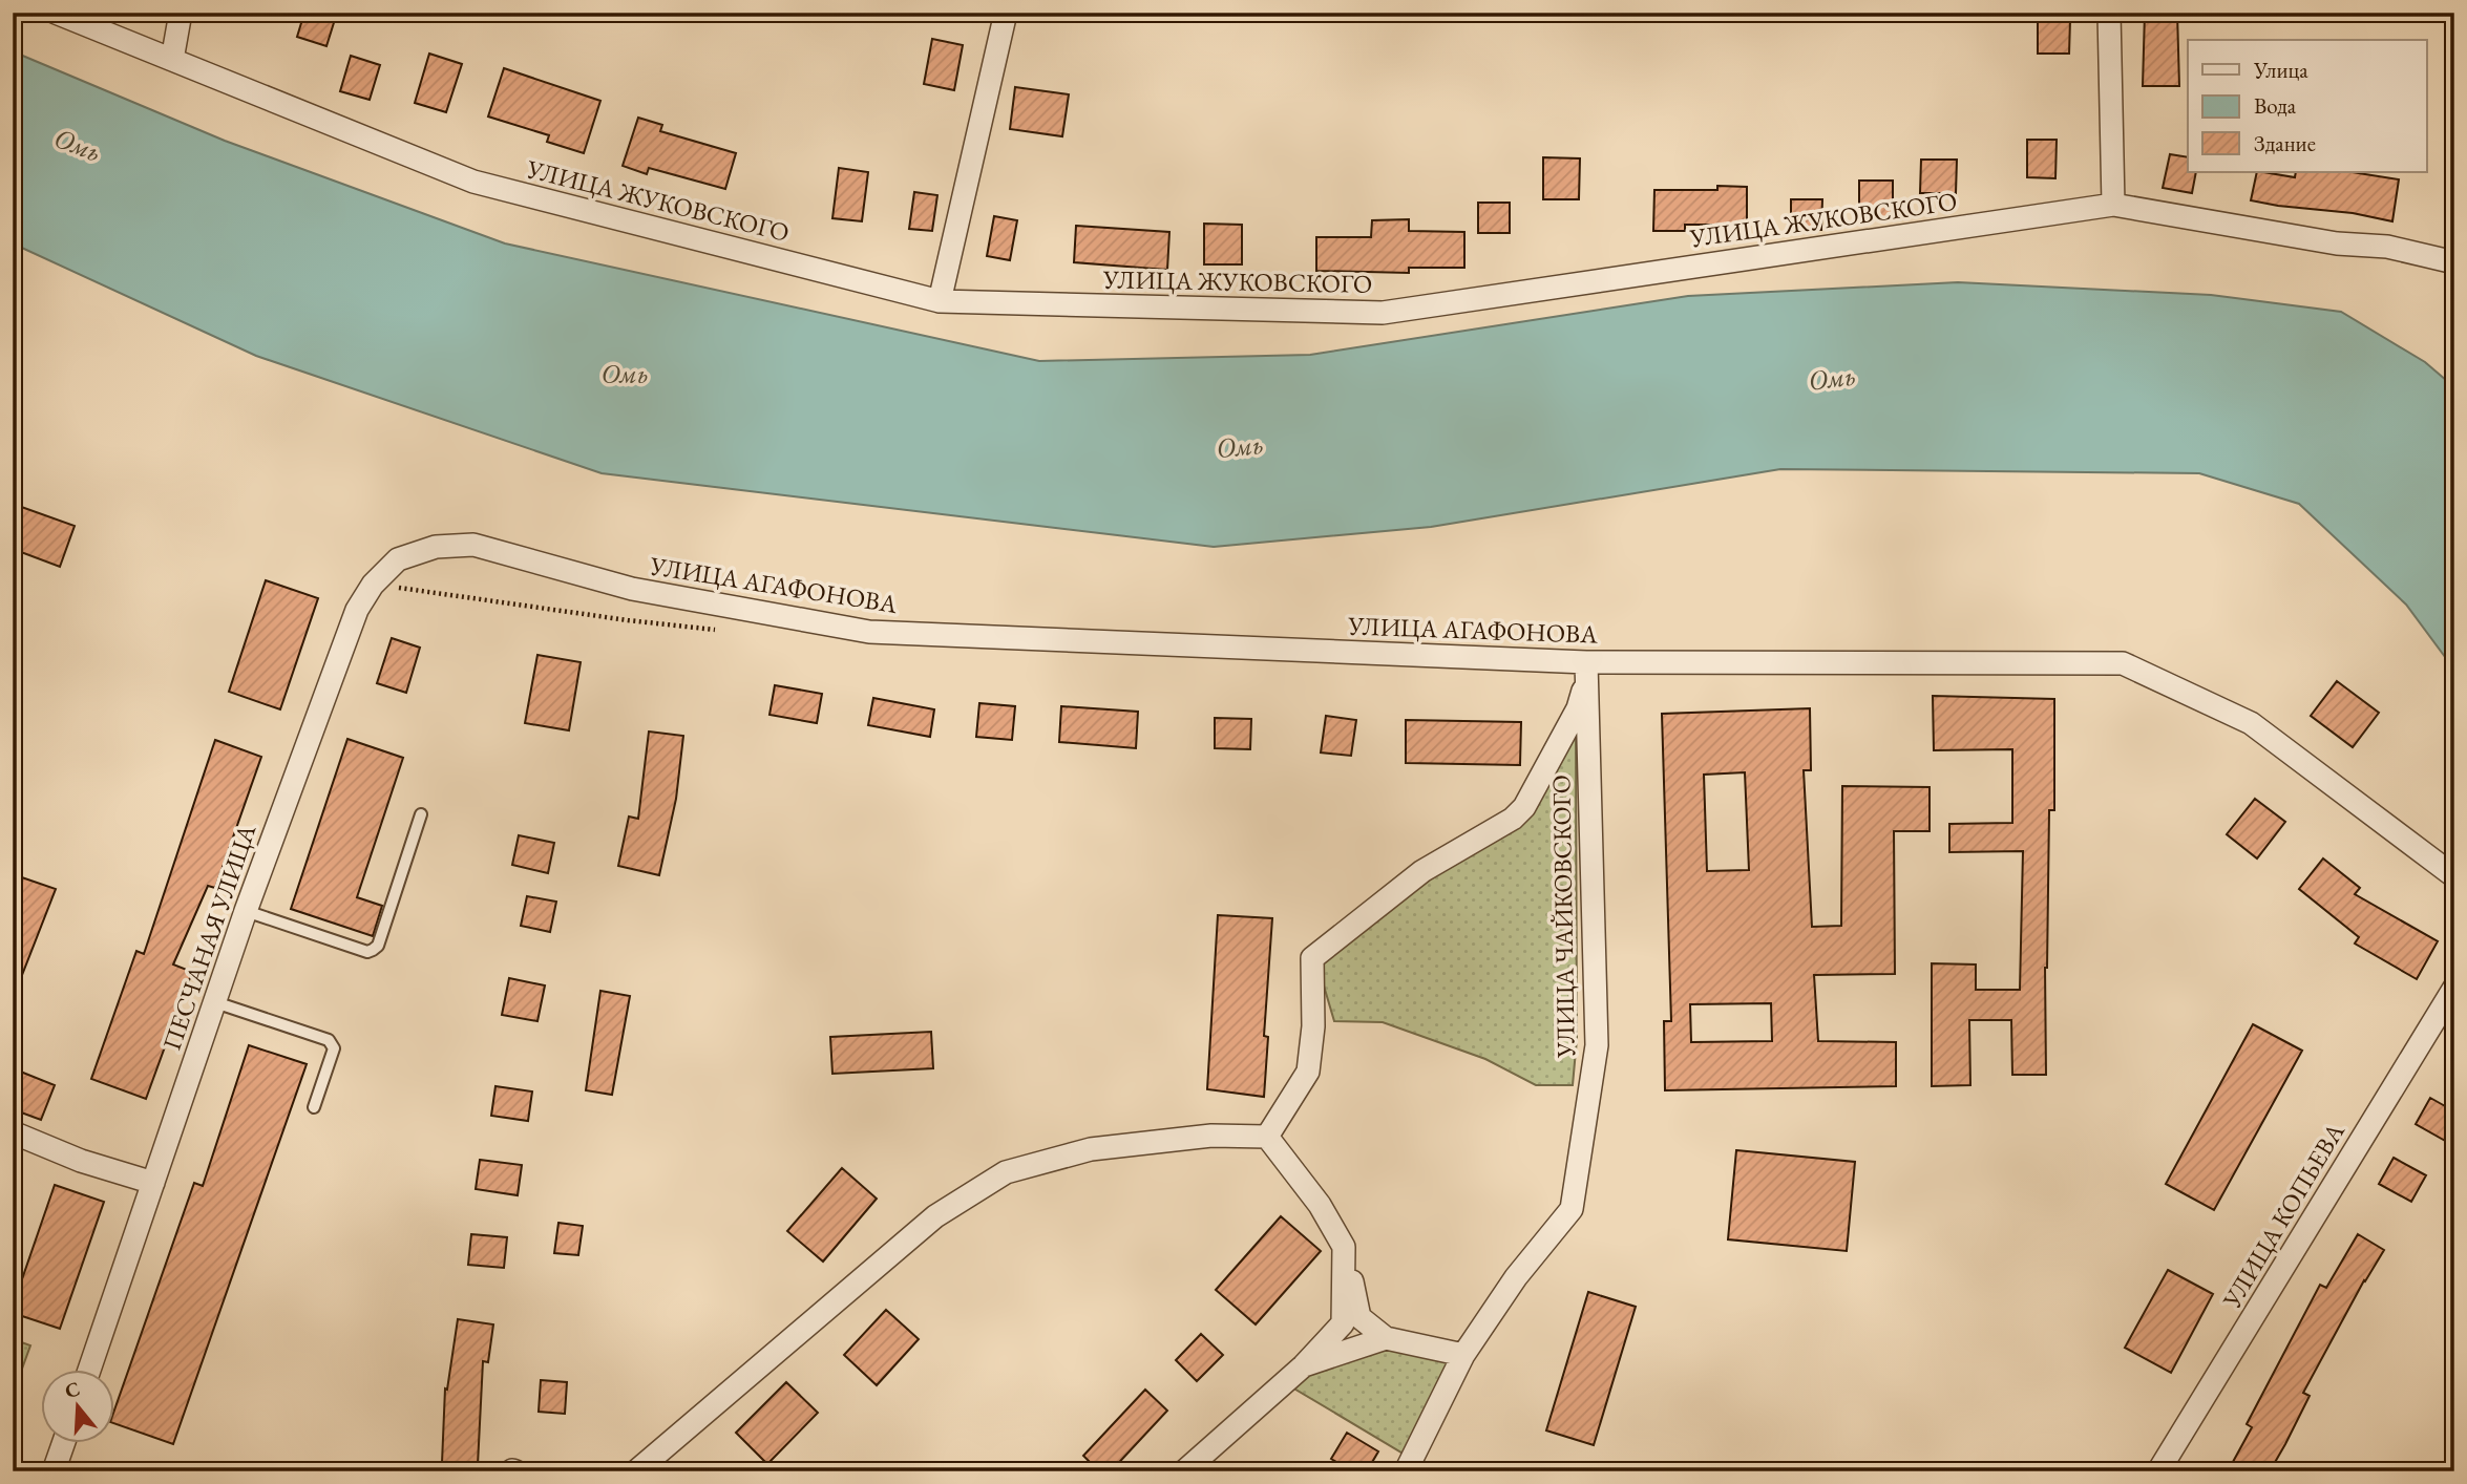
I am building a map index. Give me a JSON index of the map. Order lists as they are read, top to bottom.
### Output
{
  "streets": {
    "street": [
      "УЛИЦА ЖУКОВСКОГО",
      "УЛИЦА АГАФОНОВА",
      "УЛИЦА ЧАЙКОВСКОГО",
      "ПЕСЧАНАЯ УЛИЦА",
      "УЛИЦА КОПЬЕВА"
    ]
  },
  "crossings": [
    ["УЛИЦА АГАФОНОВА", "УЛИЦА ЧАЙКОВСКОГО"],
    ["УЛИЦА АГАФОНОВА", "ПЕСЧАНАЯ УЛИЦА"]
  ],
  "water": ["Омь"],
  "legend": ["Улица", "Вода", "Здание"],
  "north": "top"
}
